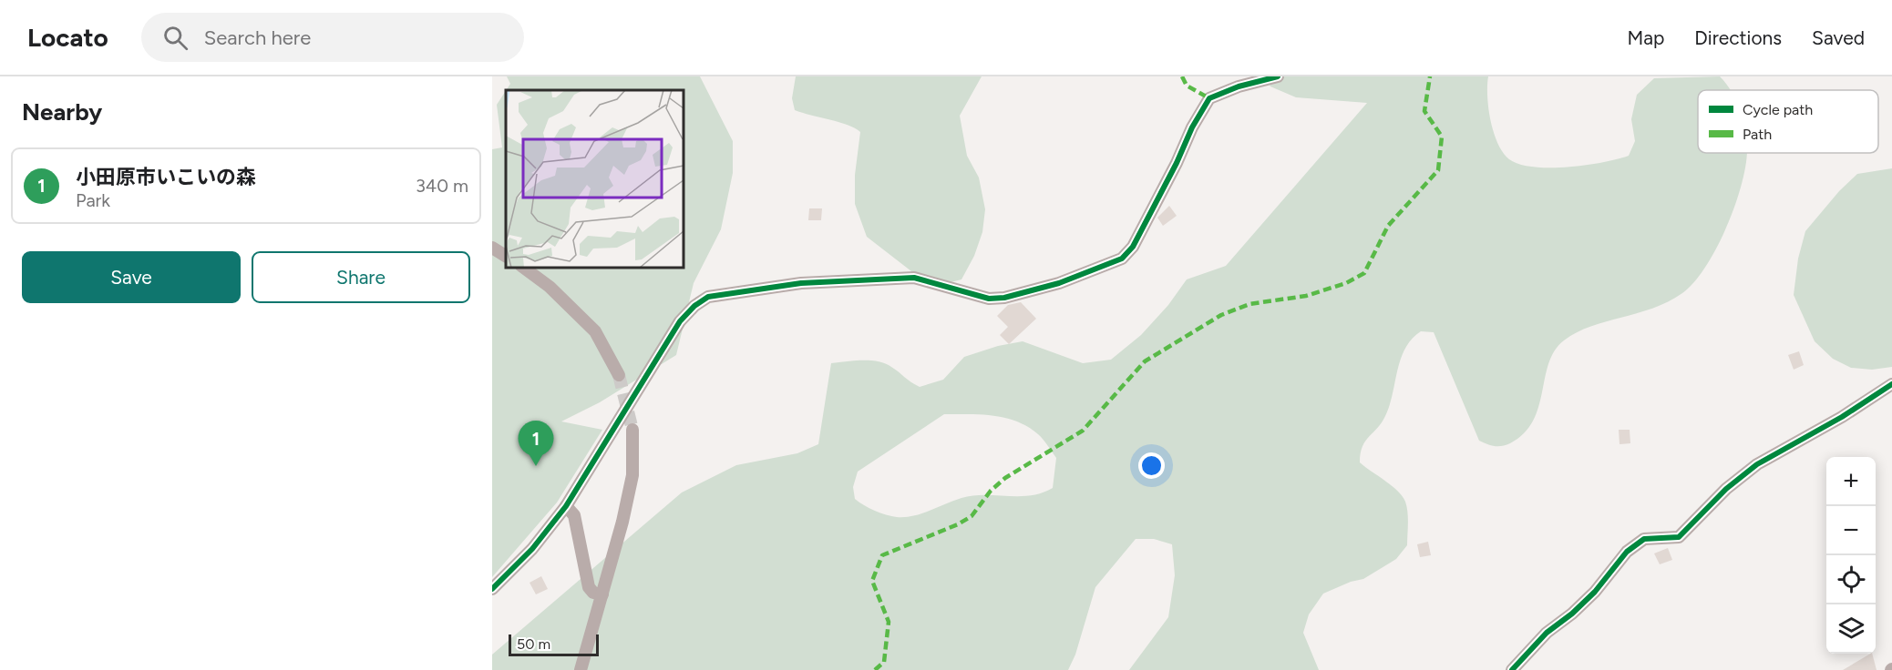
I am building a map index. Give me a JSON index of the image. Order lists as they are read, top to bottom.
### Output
{
  "legend": ["Cycle path", "Path"],
  "scale_bar": "50 m",
  "page": {
    "header": "Locato",
    "search": "Search here",
    "nav": ["Map", "Directions", "Saved"],
    "heading": "Nearby",
    "list": [
      {
        "mark": "1",
        "name": "小田原市いこいの森",
        "note": "Park",
        "value": "340 m"
      }
    ],
    "buttons": ["Save", "Share"],
    "pins": "1",
    "map_buttons": ["+", "−"],
    "scale": "50 m"
  }
}
